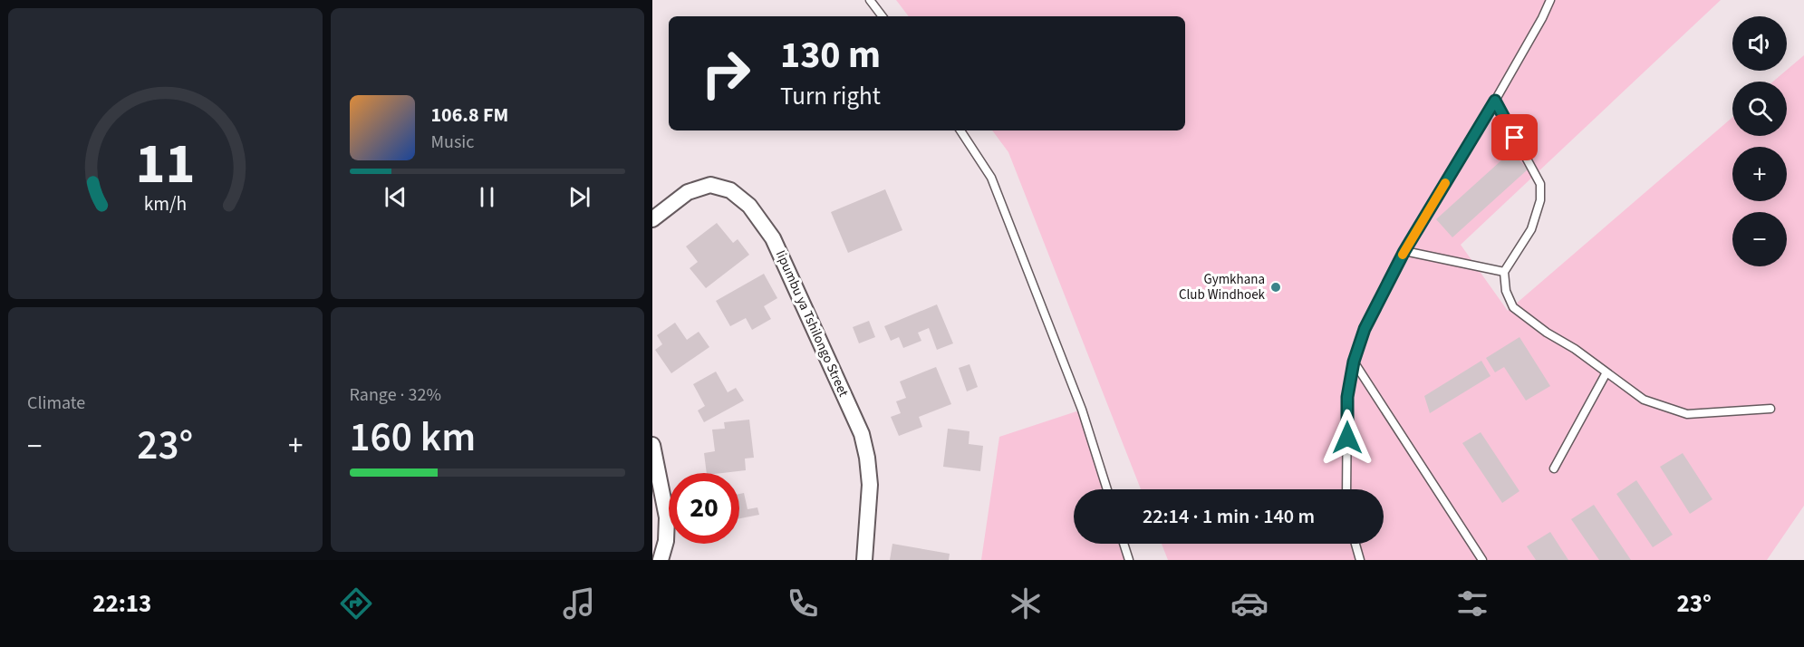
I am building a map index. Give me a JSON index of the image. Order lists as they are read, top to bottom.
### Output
{
  "streets": {
    "street": ["Iipumbu ya Tshilongo Street"]
  },
  "places": ["Gymkhana Club Windhoek"],
  "page": {
    "map_buttons": ["+", "−"],
    "turn": ["130 m", "Turn right"],
    "song": ["106.8 FM", "Music"],
    "tile": [
      "Climate",
      ["Range · 32%", "160 km"]
    ],
    "heat": ["−", "23°", "+"],
    "limit": "20",
    "trip": "22:14 · 1 min · 140 m",
    "tabs": ["22:13", "23°"],
    "gauge": ["11", "km/h"]
  }
}
